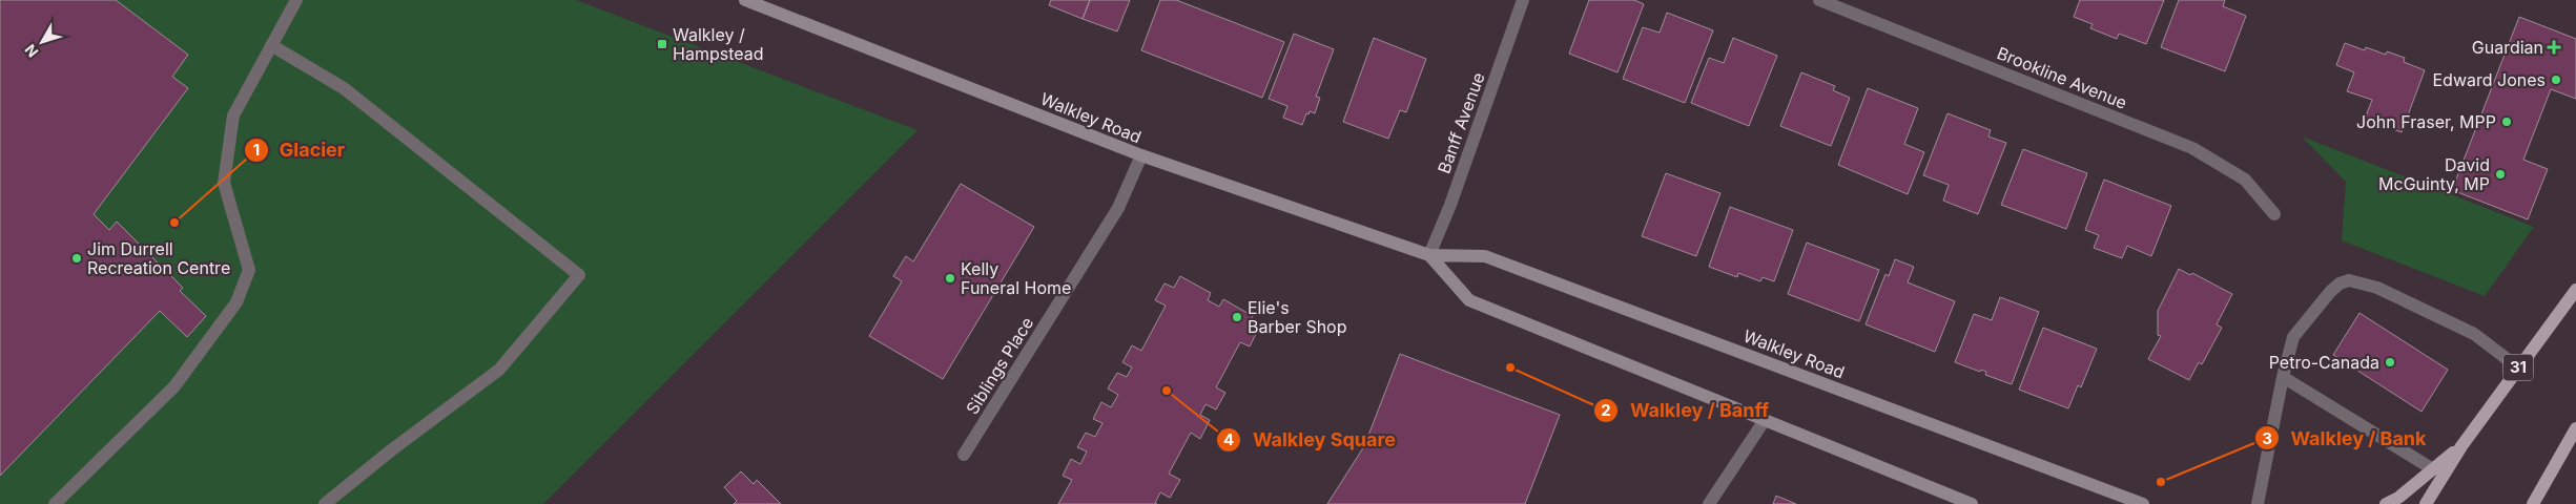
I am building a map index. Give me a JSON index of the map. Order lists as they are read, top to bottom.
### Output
{
  "streets": {
    "main road": ["Walkley Road", "31"],
    "street": ["Brookline Avenue", "Banff Avenue", "Siblings Place"]
  },
  "crossings": [
    ["Walkley Road", "Banff Avenue"],
    ["Walkley Road", "Siblings Place"]
  ],
  "places": {
    "transit": ["Walkley / Hampstead"],
    "health": ["Guardian"],
    "other": [
      "Edward Jones",
      "John Fraser, MPP",
      "David McGuinty, MP",
      "Glacier",
      "Jim Durrell Recreation Centre",
      "Kelly Funeral Home",
      "Elie's Barber Shop",
      "Petro-Canada",
      "Walkley / Banff",
      "Walkley Square",
      "Walkley / Bank"
    ]
  },
  "north": "bottom left"
}
